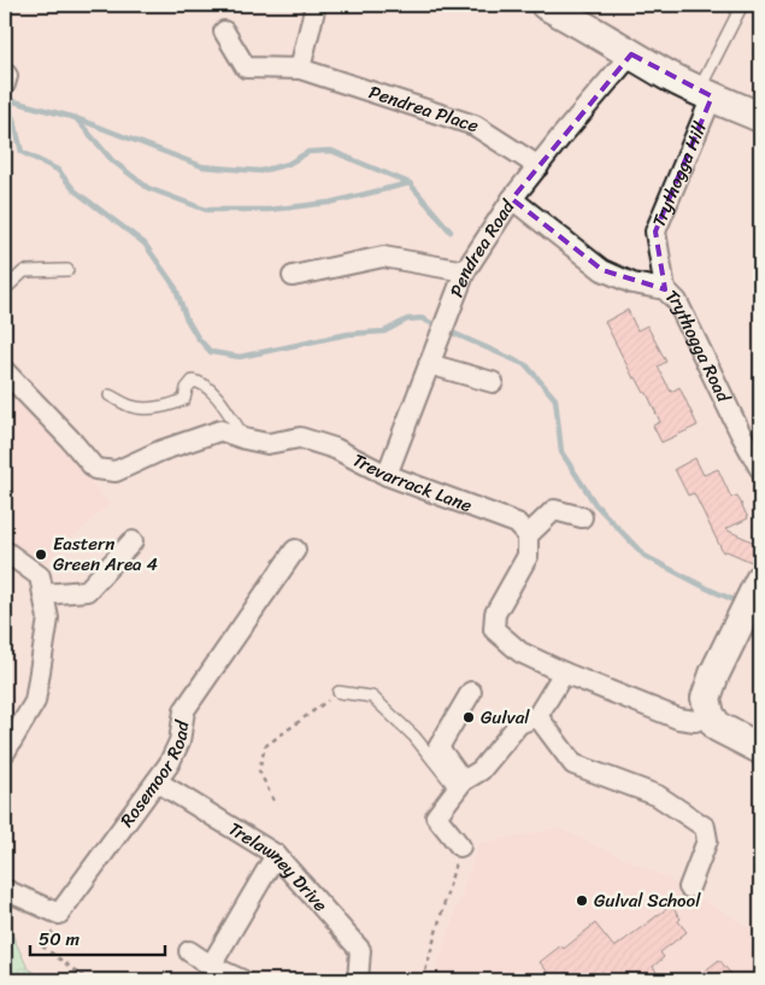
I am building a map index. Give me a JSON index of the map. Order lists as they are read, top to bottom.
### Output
{
  "streets": {
    "street": [
      "Pendrea Place",
      "Trythogga Hill",
      "Pendrea Road",
      "Trythogga Road",
      "Trevarrack Lane",
      "Rosemoor Road",
      "Trelawney Drive"
    ]
  },
  "crossings": [
    ["Pendrea Place", "Pendrea Road"],
    ["Trythogga Hill", "Trythogga Road"],
    ["Pendrea Road", "Trythogga Road"],
    ["Pendrea Road", "Trevarrack Lane"],
    ["Rosemoor Road", "Trelawney Drive"]
  ],
  "places": ["Eastern Green Area 4", "Gulval", "Gulval School"],
  "scale_bar": "50 m"
}
